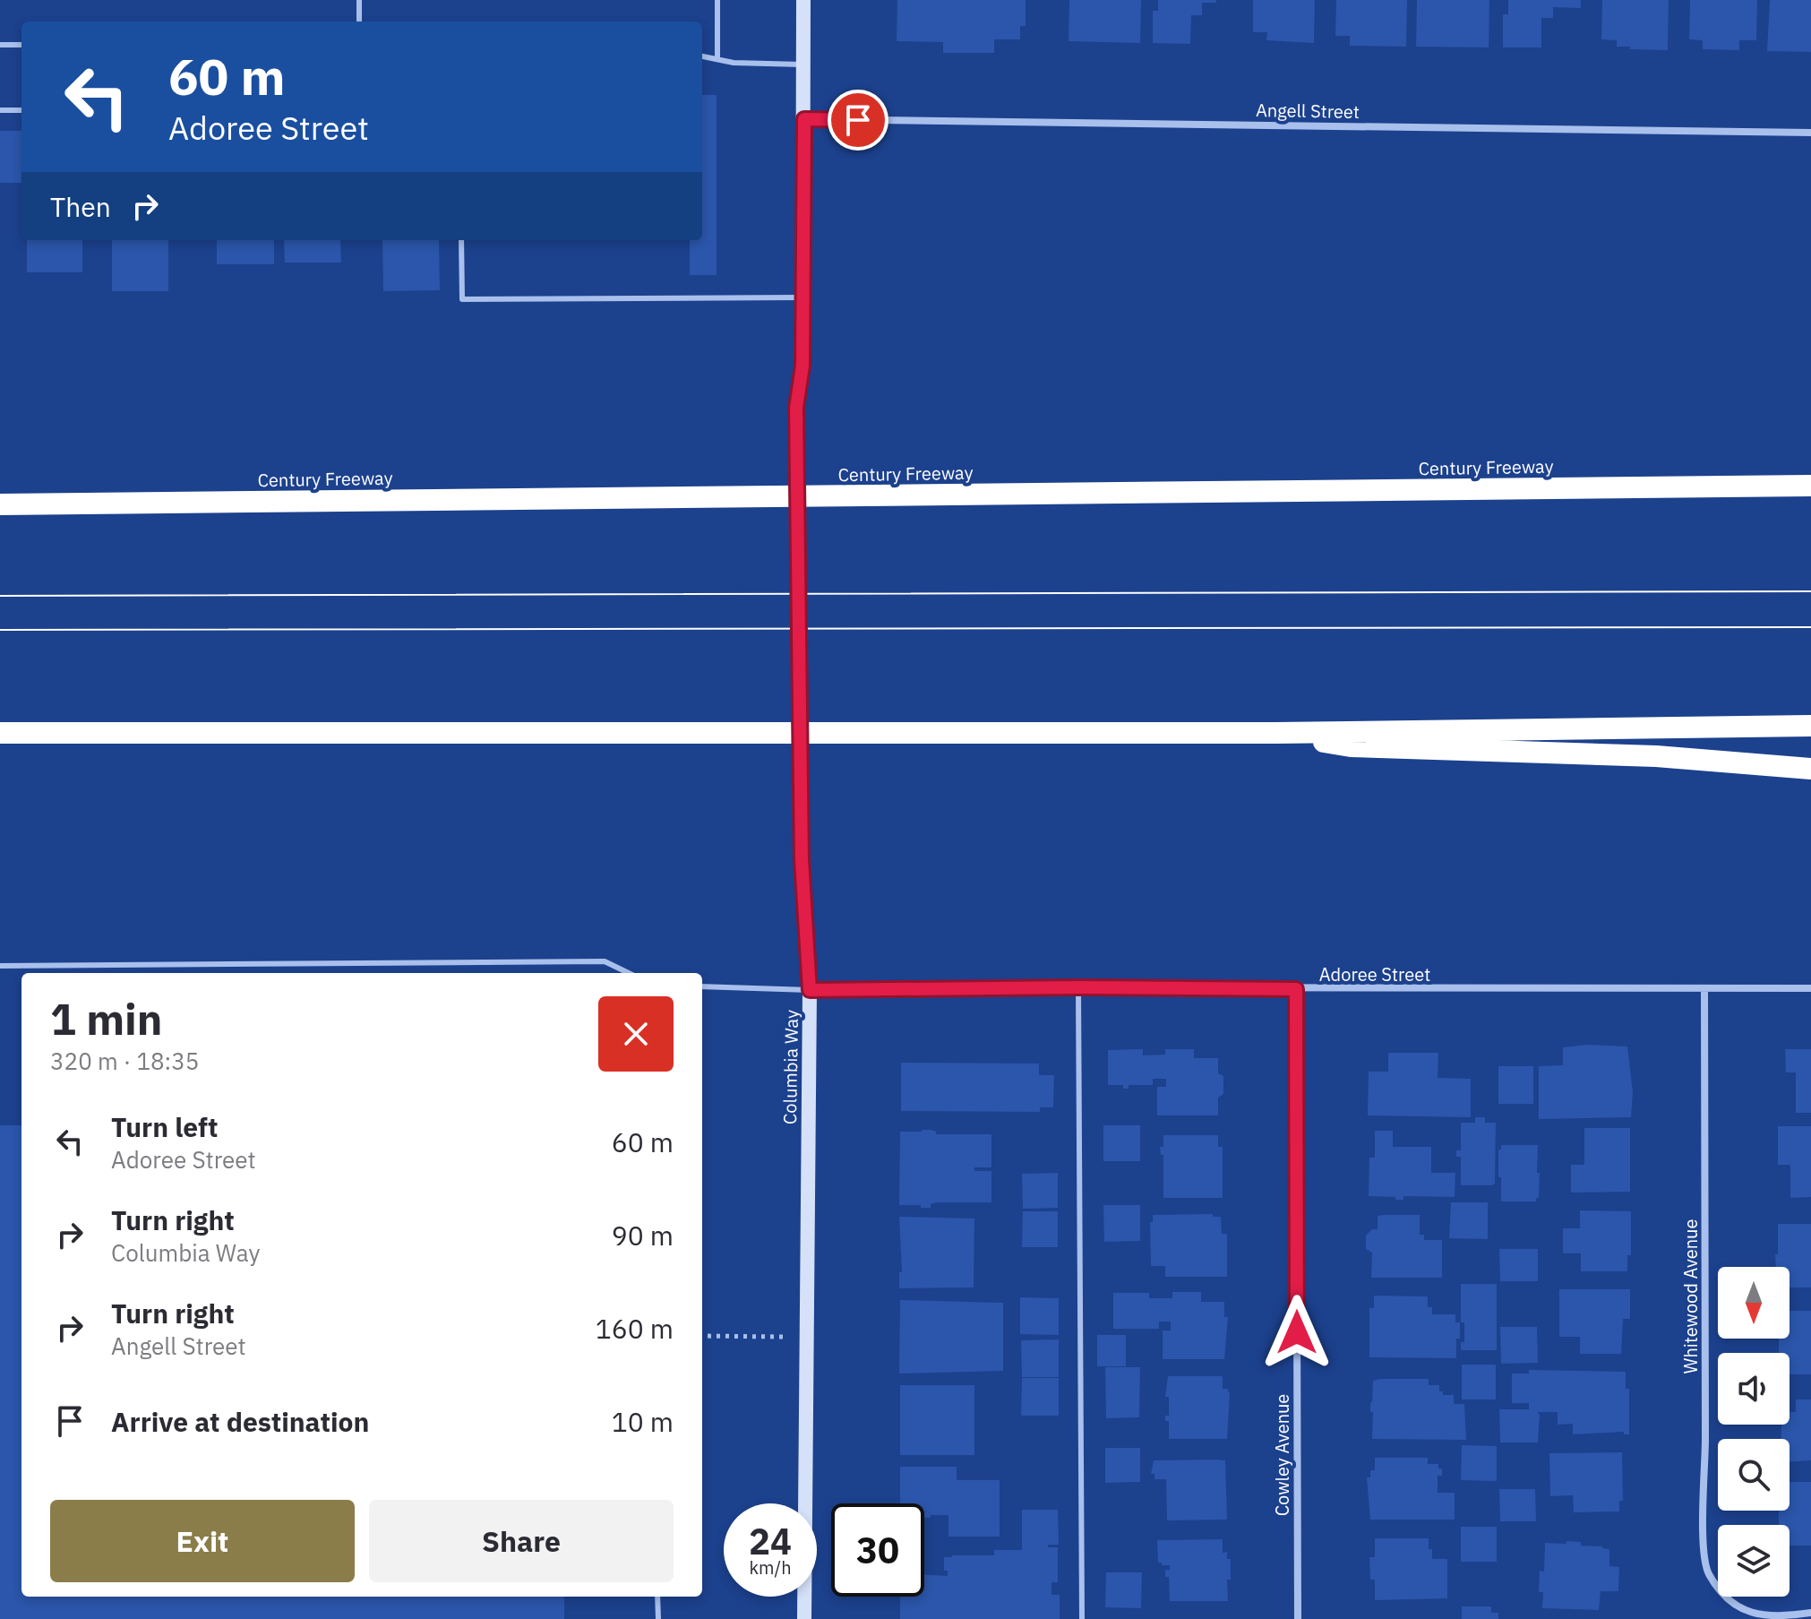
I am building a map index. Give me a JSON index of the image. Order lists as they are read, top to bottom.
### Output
{
  "streets": {
    "highway": ["Century Freeway"],
    "street": [
      "Angell Street",
      "Adoree Street",
      "Columbia Way",
      "Whitewood Avenue",
      "Cowley Avenue"
    ]
  },
  "crossings": [
    ["Angell Street", "Columbia Way"],
    ["Adoree Street", "Columbia Way"],
    ["Adoree Street", "Whitewood Avenue"],
    ["Adoree Street", "Cowley Avenue"]
  ],
  "north": "bottom",
  "page": {
    "turn": ["60 m", "Adoree Street"],
    "then": "Then",
    "heading": ["1 min", "320 m · 18:35"],
    "list": [
      {
        "name": "Turn left",
        "note": "Adoree Street",
        "value": "60 m"
      },
      {
        "name": "Turn right",
        "note": "Columbia Way",
        "value": "90 m"
      },
      {
        "name": "Turn right",
        "note": "Angell Street",
        "value": "160 m"
      },
      {
        "name": "Arrive at destination",
        "value": "10 m"
      }
    ],
    "buttons": ["Exit", "Share"],
    "speed": "24 km/h",
    "limit": "30"
  }
}
